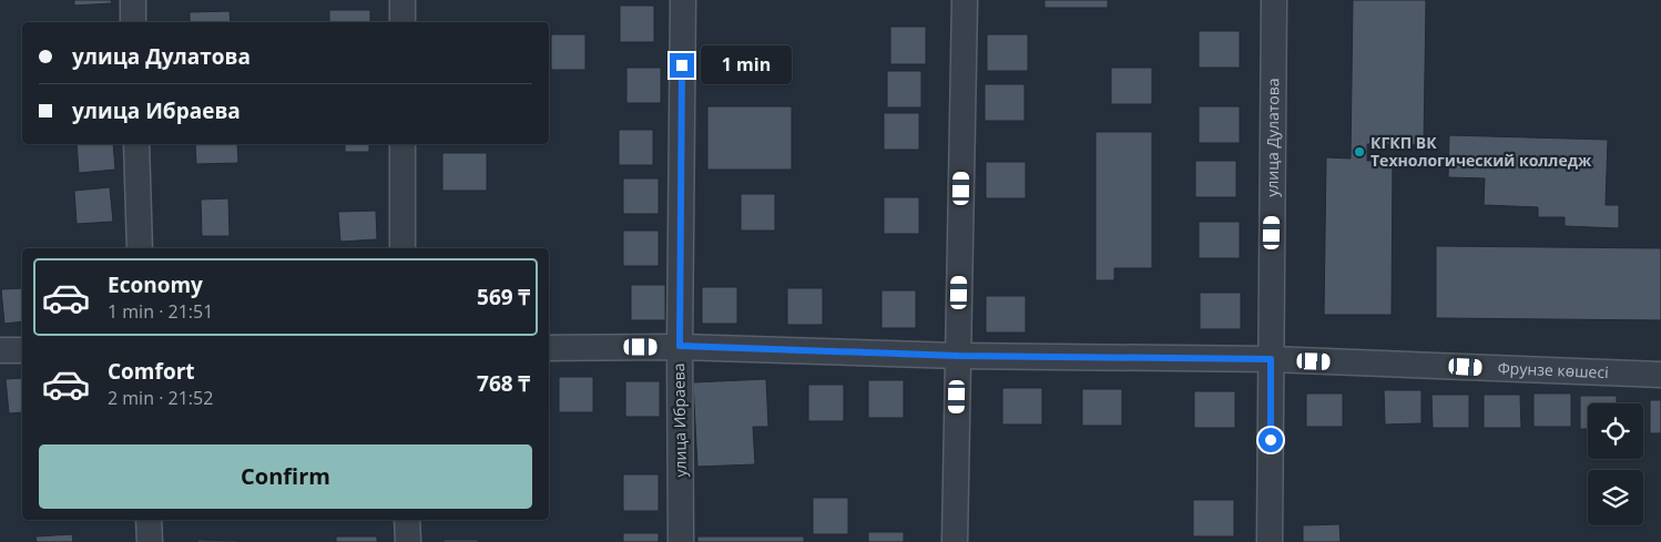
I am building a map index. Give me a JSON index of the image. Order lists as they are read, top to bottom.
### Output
{
  "streets": {
    "street": ["улица Дулатова", "Фрунзе көшесі", "улица Ибраева"]
  },
  "crossings": [
    ["улица Дулатова", "Фрунзе көшесі"],
    ["Фрунзе көшесі", "улица Ибраева"]
  ],
  "places": ["КГКП ВК Технологический колледж"],
  "page": {
    "banner": ["улица Дулатова", "улица Ибраева"],
    "bubble": "1 min",
    "list": [
      {
        "name": "Economy",
        "note": "1 min · 21:51",
        "value": "569 ₸"
      },
      {
        "name": "Comfort",
        "note": "2 min · 21:52",
        "value": "768 ₸"
      }
    ],
    "buttons": "Confirm"
  }
}
